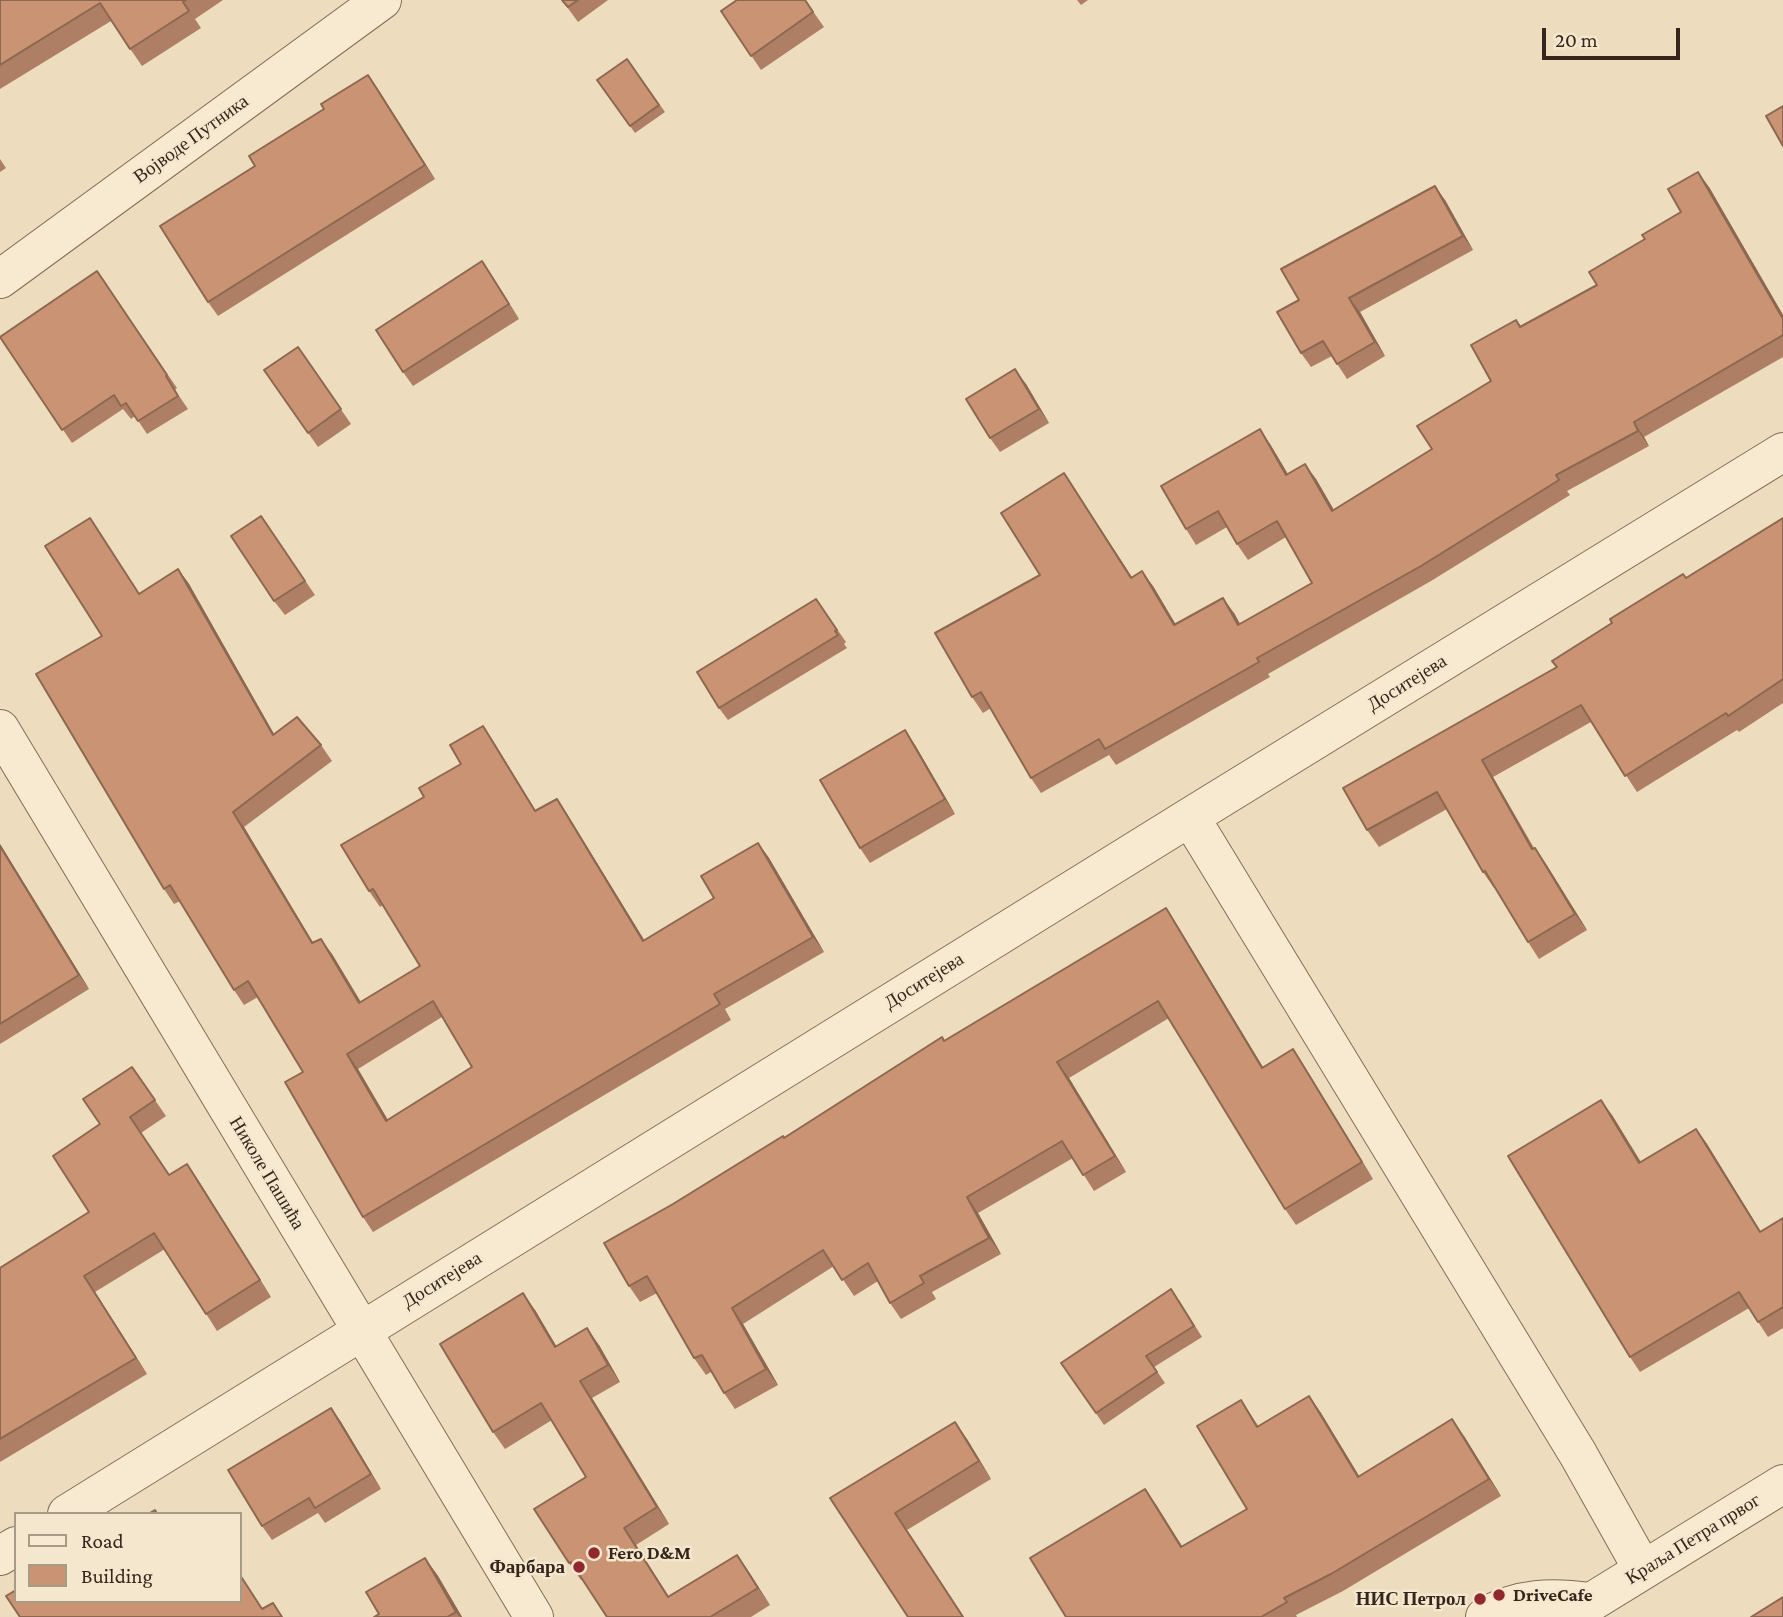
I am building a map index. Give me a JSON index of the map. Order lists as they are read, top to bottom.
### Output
{
  "streets": {
    "street": [
      "Војводе Путника",
      "Доситејева",
      "Николе Пашића",
      "Краља Петра првог"
    ]
  },
  "crossings": [
    ["Доситејева", "Николе Пашића"]
  ],
  "places": [
    "Fero D&M",
    "Фарбара",
    "DriveCafe",
    "НИС Петрол"
  ],
  "legend": ["Road", "Building"],
  "scale_bar": "20 m"
}
